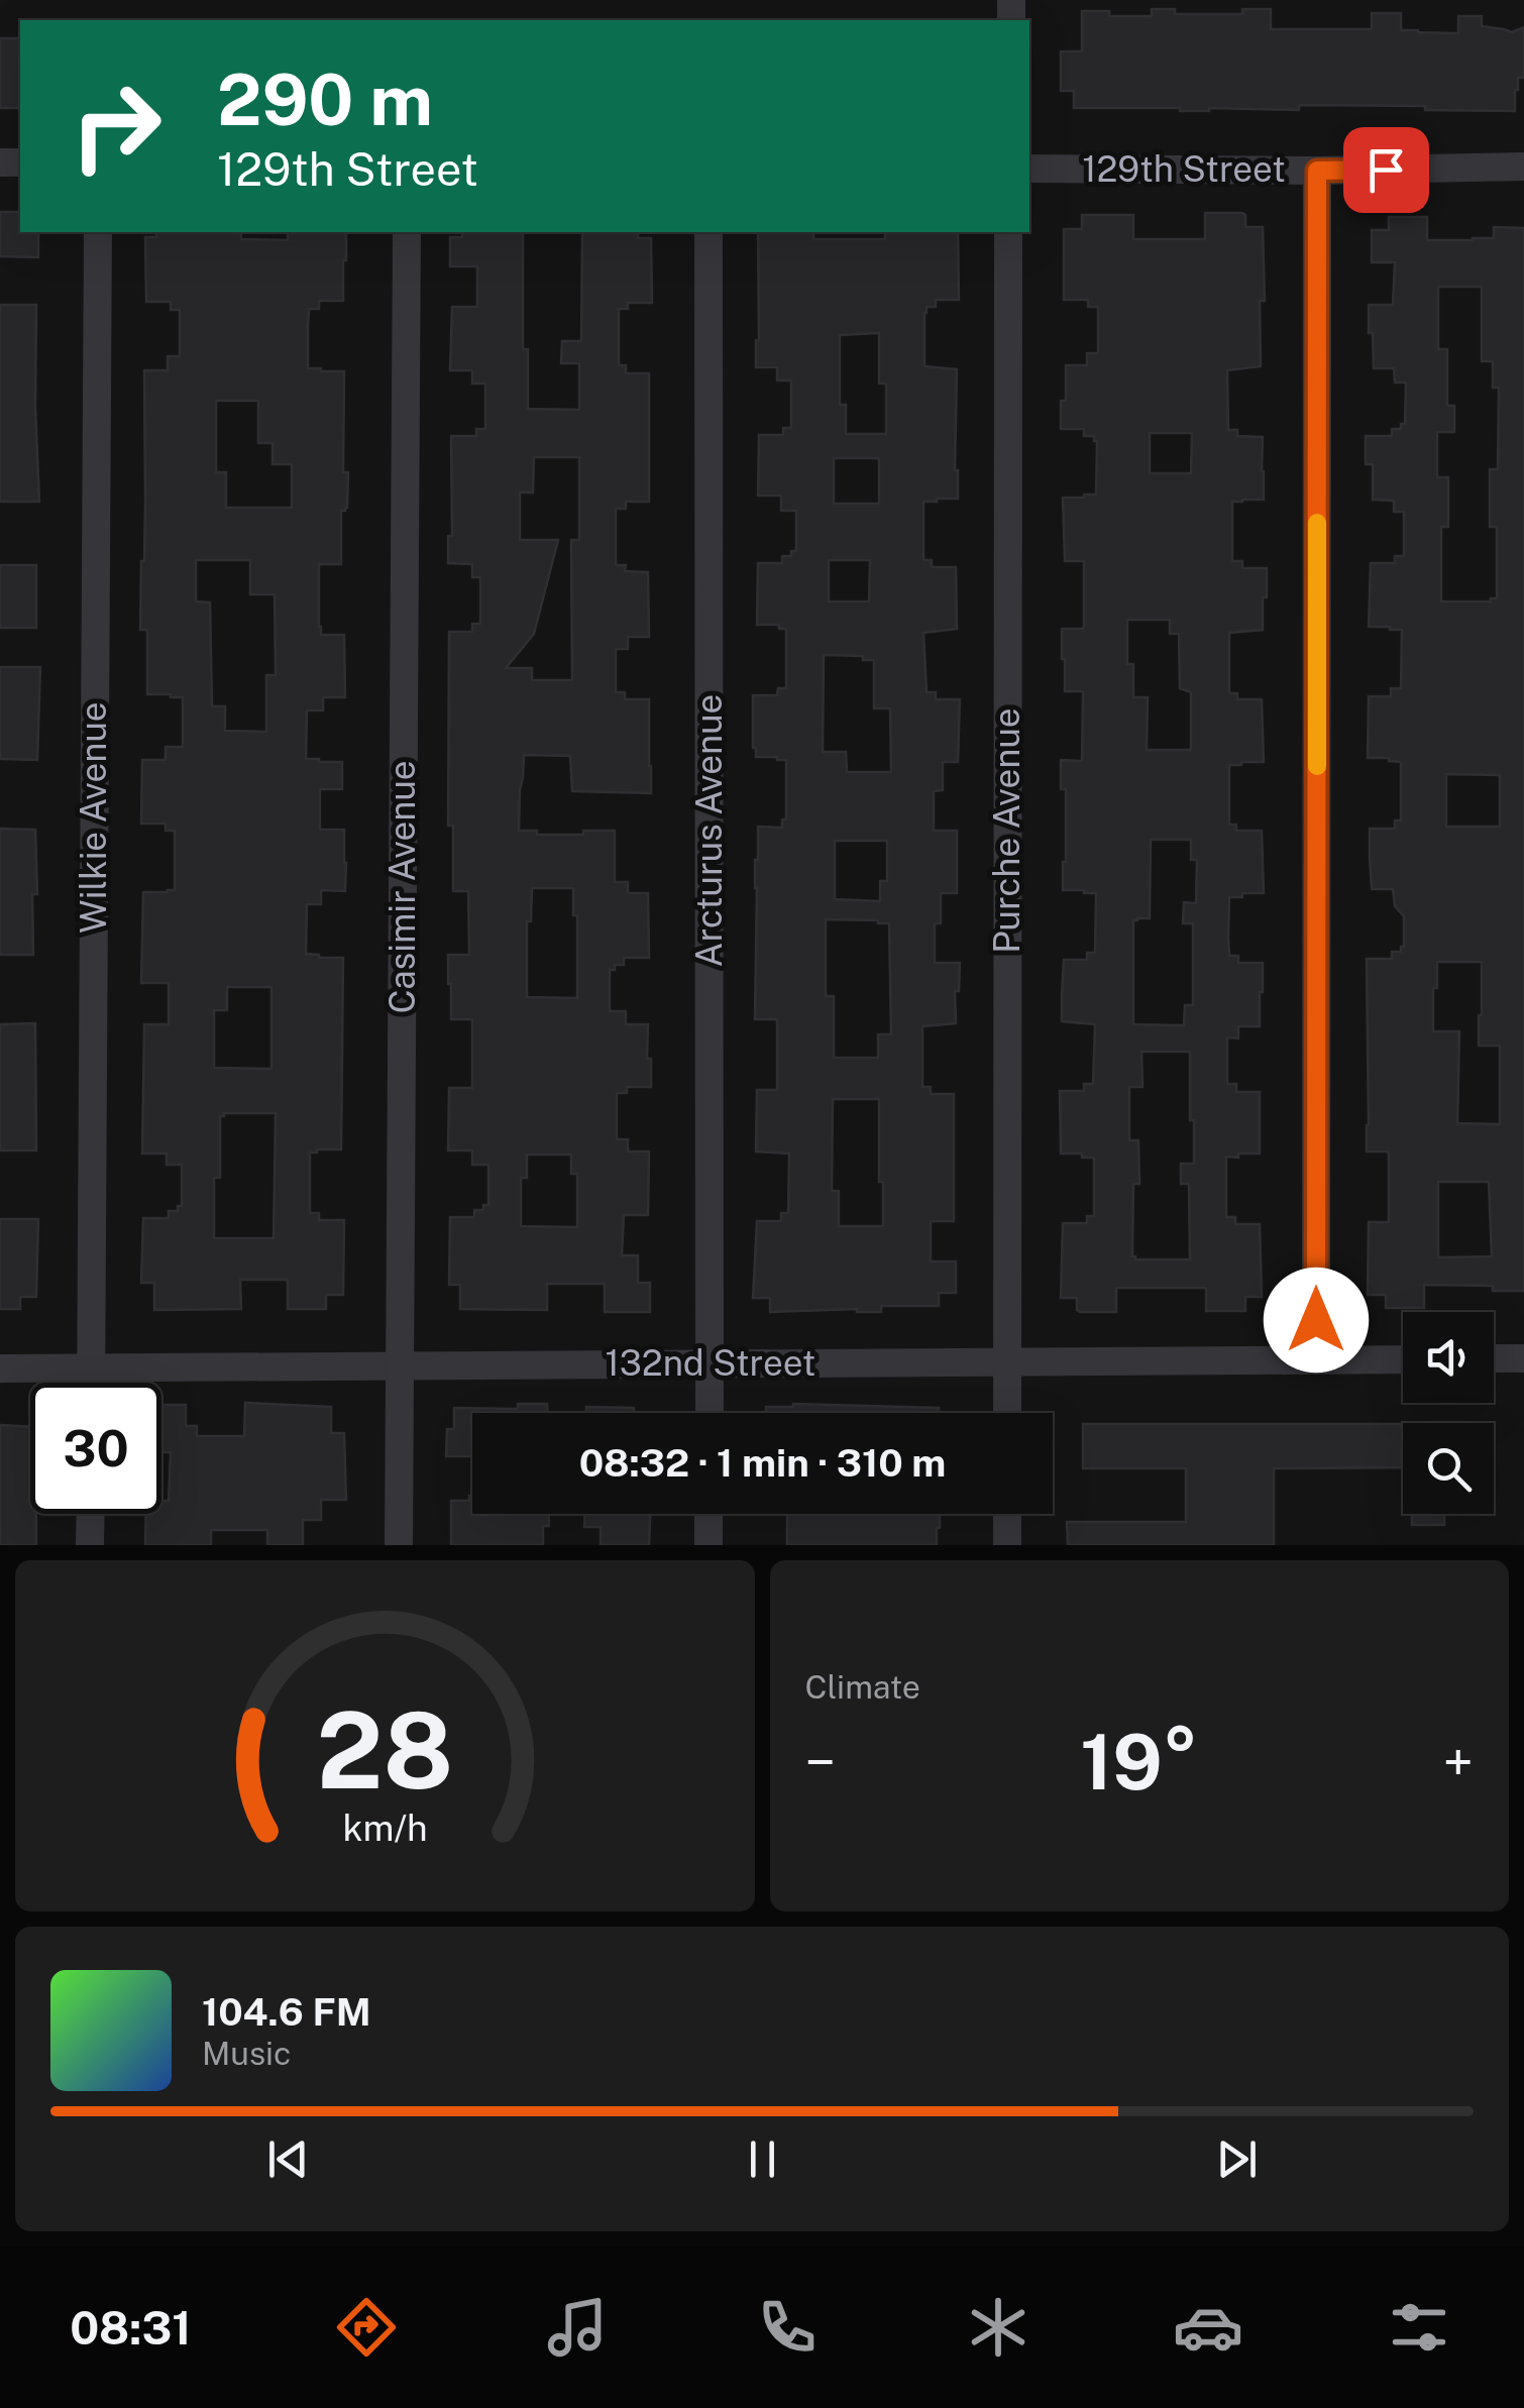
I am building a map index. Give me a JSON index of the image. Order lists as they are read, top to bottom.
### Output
{
  "streets": {
    "street": [
      "129th Street",
      "Wilkie Avenue",
      "Arcturus Avenue",
      "Purche Avenue",
      "Casimir Avenue",
      "132nd Street"
    ]
  },
  "crossings": [
    ["Wilkie Avenue", "132nd Street"],
    ["Arcturus Avenue", "132nd Street"],
    ["Purche Avenue", "132nd Street"],
    ["Casimir Avenue", "132nd Street"]
  ],
  "page": {
    "turn": ["290 m", "129th Street"],
    "limit": "30",
    "trip": "08:32 · 1 min · 310 m",
    "tile": "Climate",
    "heat": ["−", "19°", "+"],
    "song": ["104.6 FM", "Music"],
    "tabs": "08:31",
    "gauge": ["28", "km/h"]
  }
}
